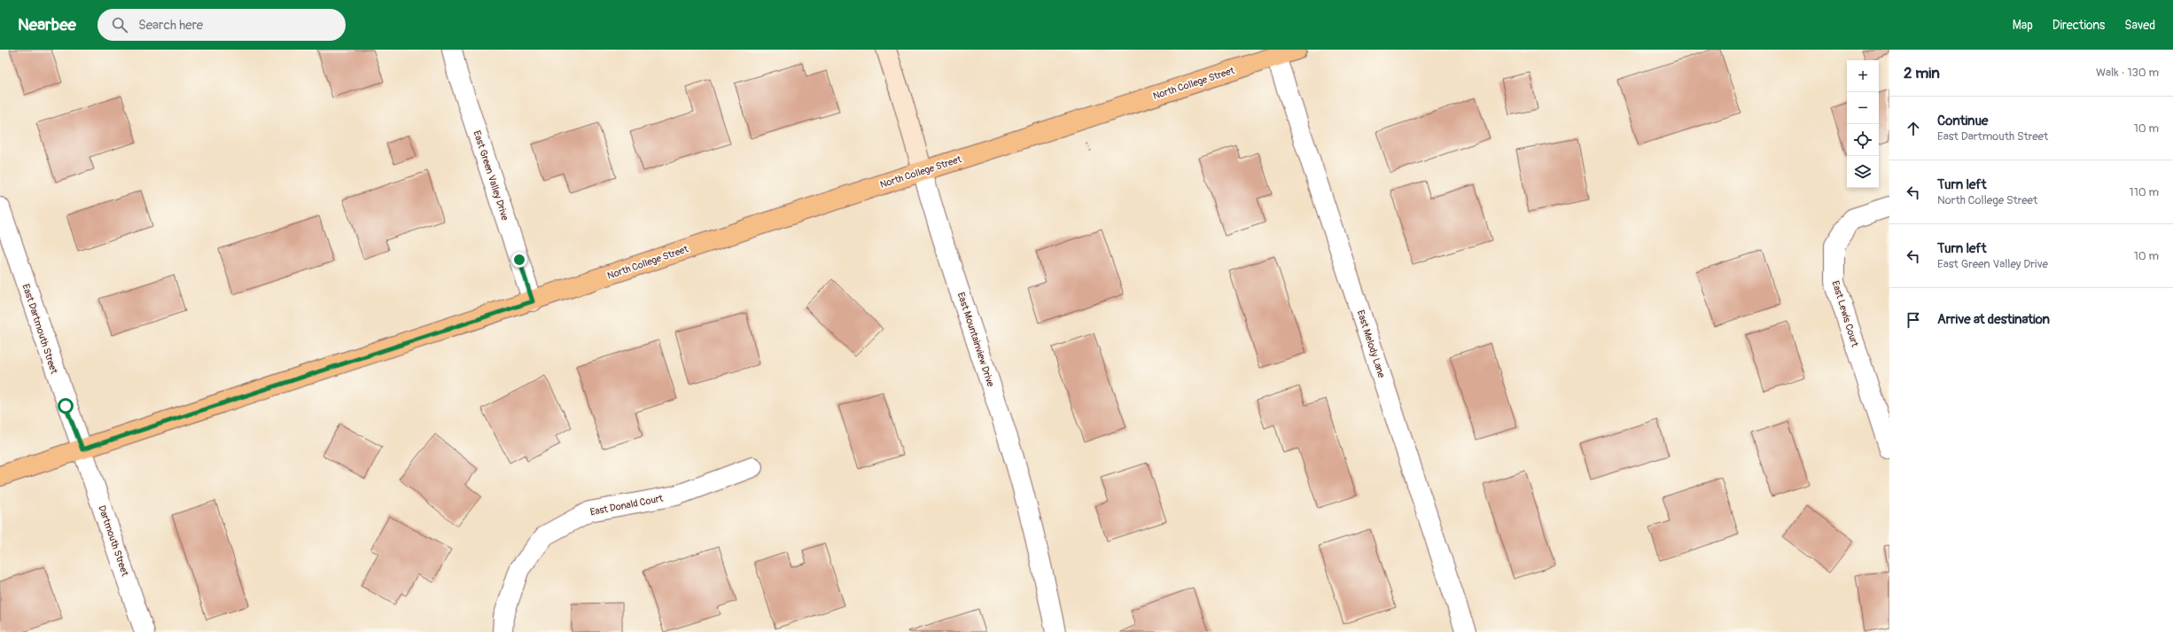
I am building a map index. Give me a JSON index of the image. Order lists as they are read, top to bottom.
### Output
{
  "streets": {
    "main road": ["North College Street", "East Mountainview Drive"],
    "street": [
      "East Green Valley Drive",
      "East Lewis Court",
      "East Dartmouth Street",
      "East Melody Lane",
      "East Donald Court",
      "Dartmouth Street"
    ]
  },
  "crossings": [
    ["North College Street", "East Green Valley Drive"],
    ["North College Street", "East Dartmouth Street"],
    ["North College Street", "East Mountainview Drive"],
    ["North College Street", "East Melody Lane"],
    ["North College Street", "Dartmouth Street"],
    ["East Dartmouth Street", "Dartmouth Street"]
  ],
  "page": {
    "header": "Nearbee",
    "search": "Search here",
    "nav": ["Map", "Directions", "Saved"],
    "heading": ["2 min", "Walk · 130 m"],
    "map_buttons": ["+", "−"],
    "list": [
      ["Continue", "East Dartmouth Street", "10 m"],
      ["Turn left", "North College Street", "110 m"],
      ["Turn left", "East Green Valley Drive", "10 m"],
      "Arrive at destination"
    ]
  }
}
